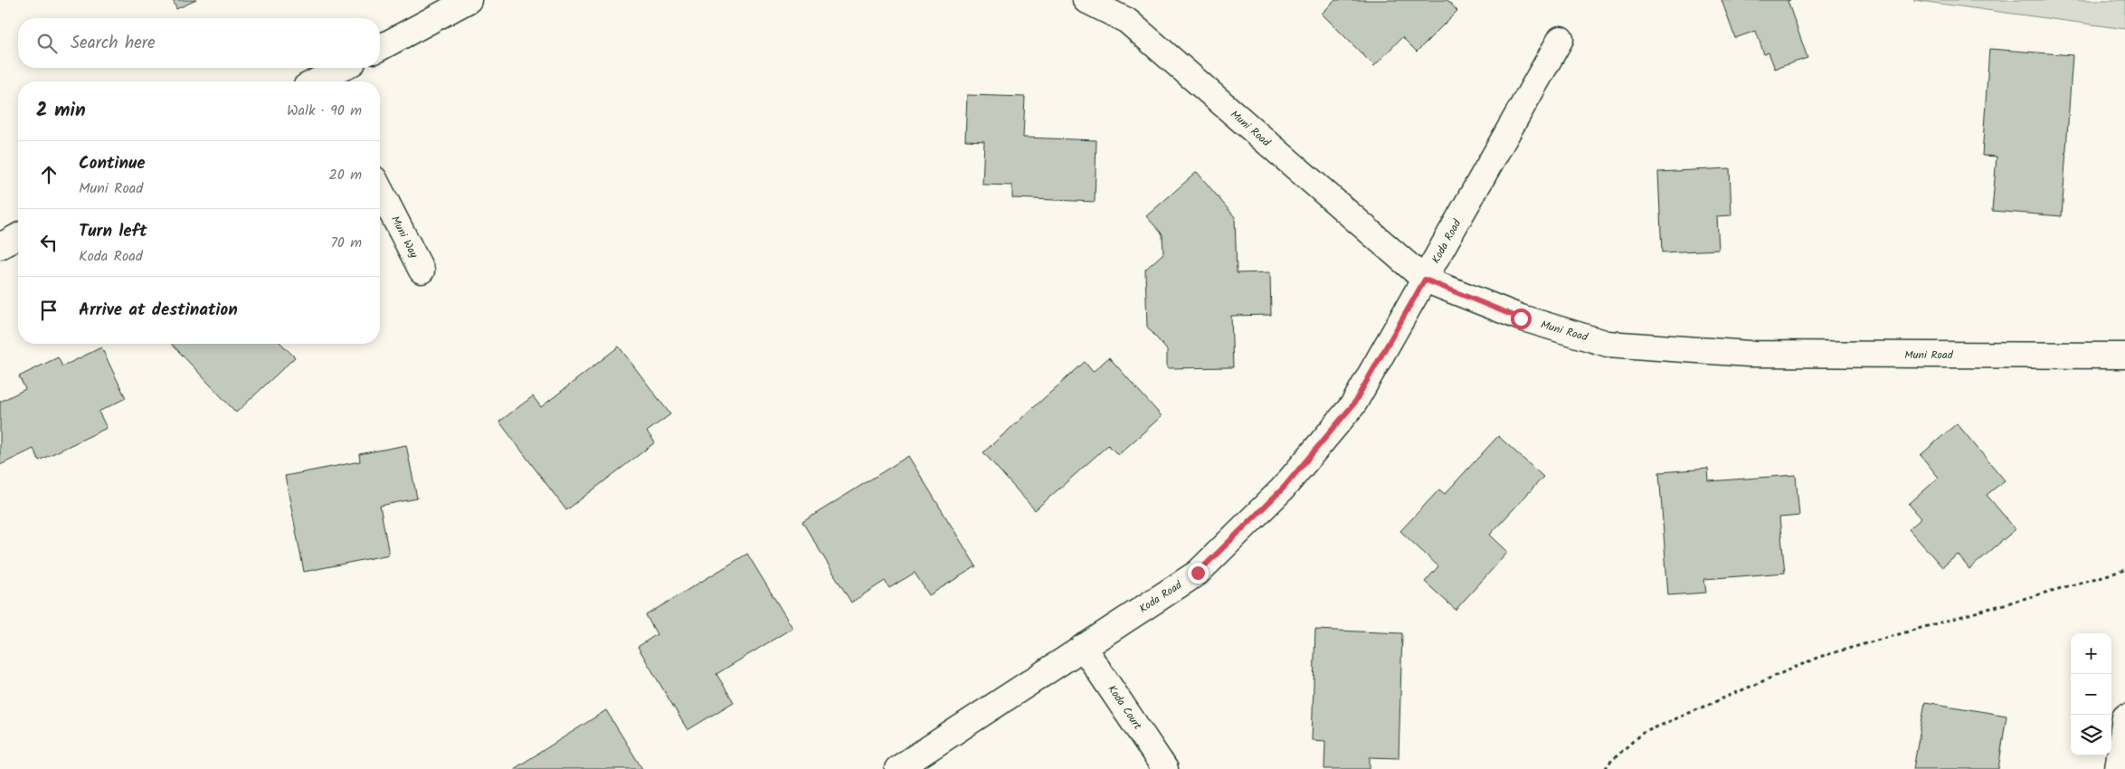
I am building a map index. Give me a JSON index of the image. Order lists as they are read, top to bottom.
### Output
{
  "streets": {
    "street": [
      "Muni Road",
      "Muni Way",
      "Koda Road",
      "Koda Court"
    ]
  },
  "crossings": [
    ["Muni Road", "Koda Road"],
    ["Koda Road", "Koda Court"]
  ],
  "page": {
    "search": "Search here",
    "heading": ["2 min", "Walk · 90 m"],
    "list": [
      ["Continue", "Muni Road", "20 m"],
      ["Turn left", "Koda Road", "70 m"],
      "Arrive at destination"
    ],
    "map_buttons": ["+", "−"]
  }
}
